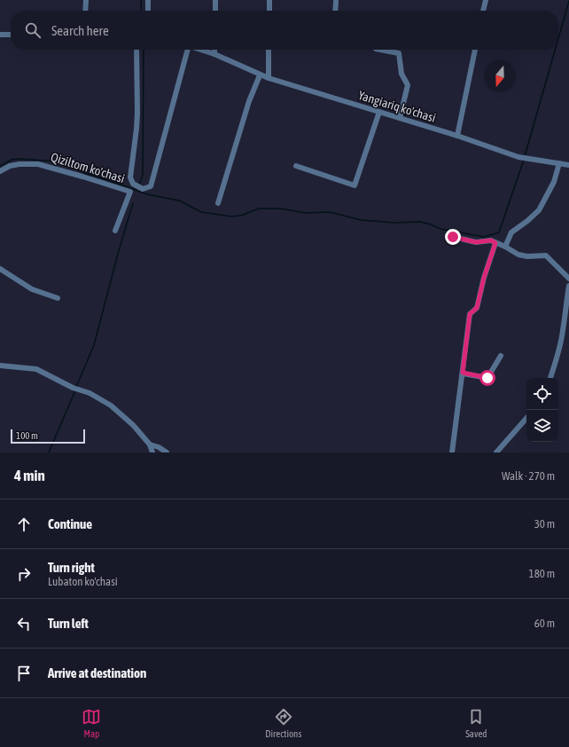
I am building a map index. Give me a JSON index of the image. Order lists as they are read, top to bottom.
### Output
{
  "streets": {
    "street": ["Yangiariq ko'chasi", "Qiziltom ko'chasi"]
  },
  "scale_bar": "100 m",
  "north": "bottom",
  "page": {
    "search": "Search here",
    "scale": "100 m",
    "heading": ["4 min", "Walk · 270 m"],
    "list": [
      ["Continue", "30 m"],
      ["Turn right", "Lubaton ko'chasi", "180 m"],
      ["Turn left", "60 m"],
      "Arrive at destination"
    ],
    "nav": ["Map", "Directions", "Saved"]
  }
}
